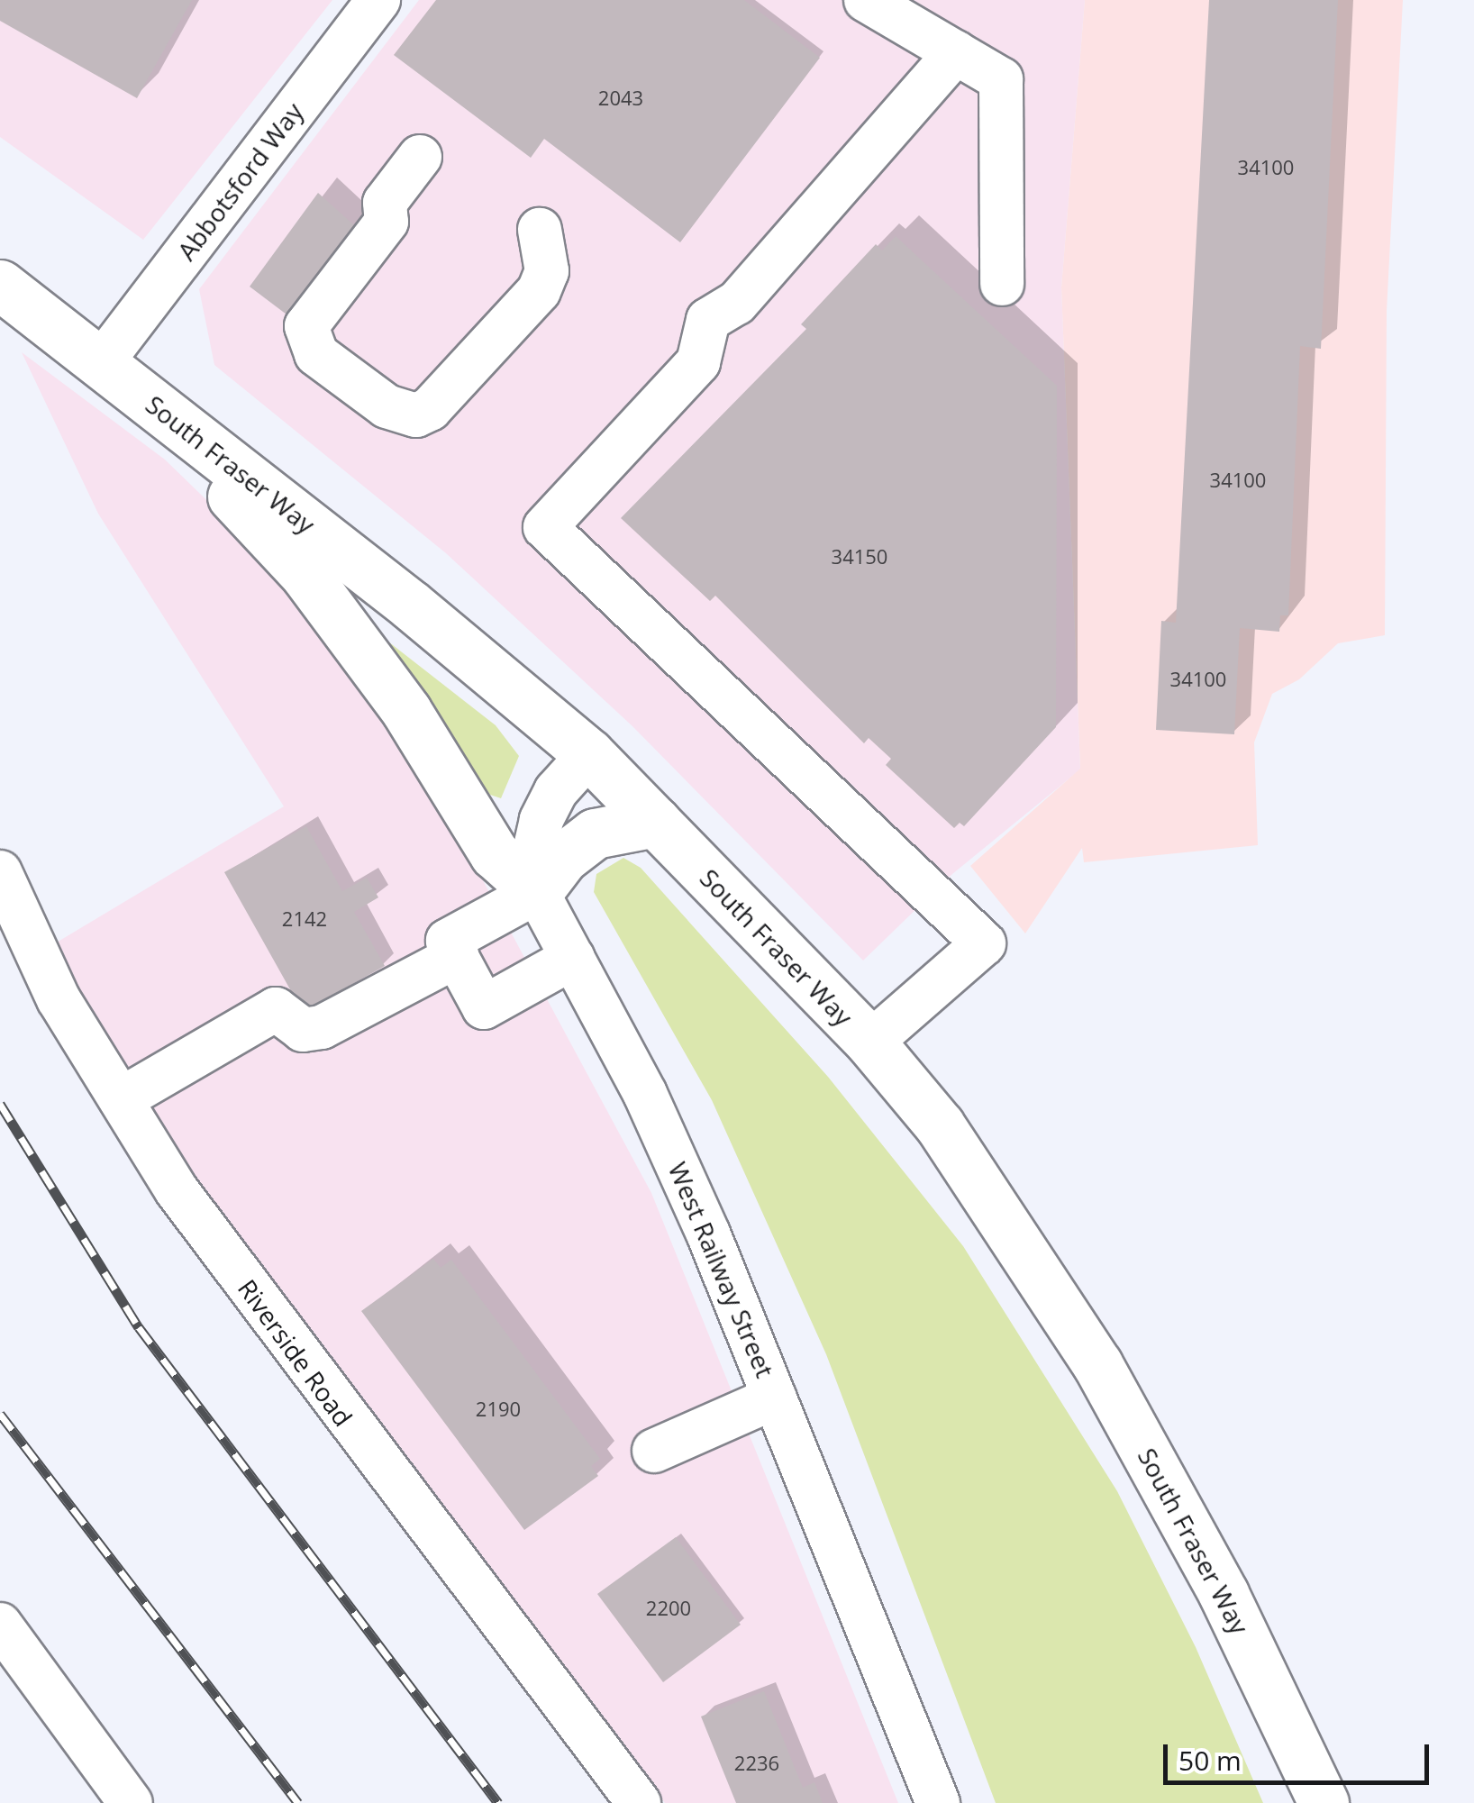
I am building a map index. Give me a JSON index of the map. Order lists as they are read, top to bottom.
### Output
{
  "streets": {
    "main road": ["South Fraser Way"],
    "street": ["Abbotsford Way", "West Railway Street", "Riverside Road"]
  },
  "crossings": [
    ["Abbotsford Way", "South Fraser Way"],
    ["South Fraser Way", "West Railway Street"]
  ],
  "house_numbers": [
    "2043",
    "34100",
    "34100",
    "34150",
    "34100",
    "2142",
    "2190",
    "2200",
    "2236"
  ],
  "scale_bar": "50 m"
}
